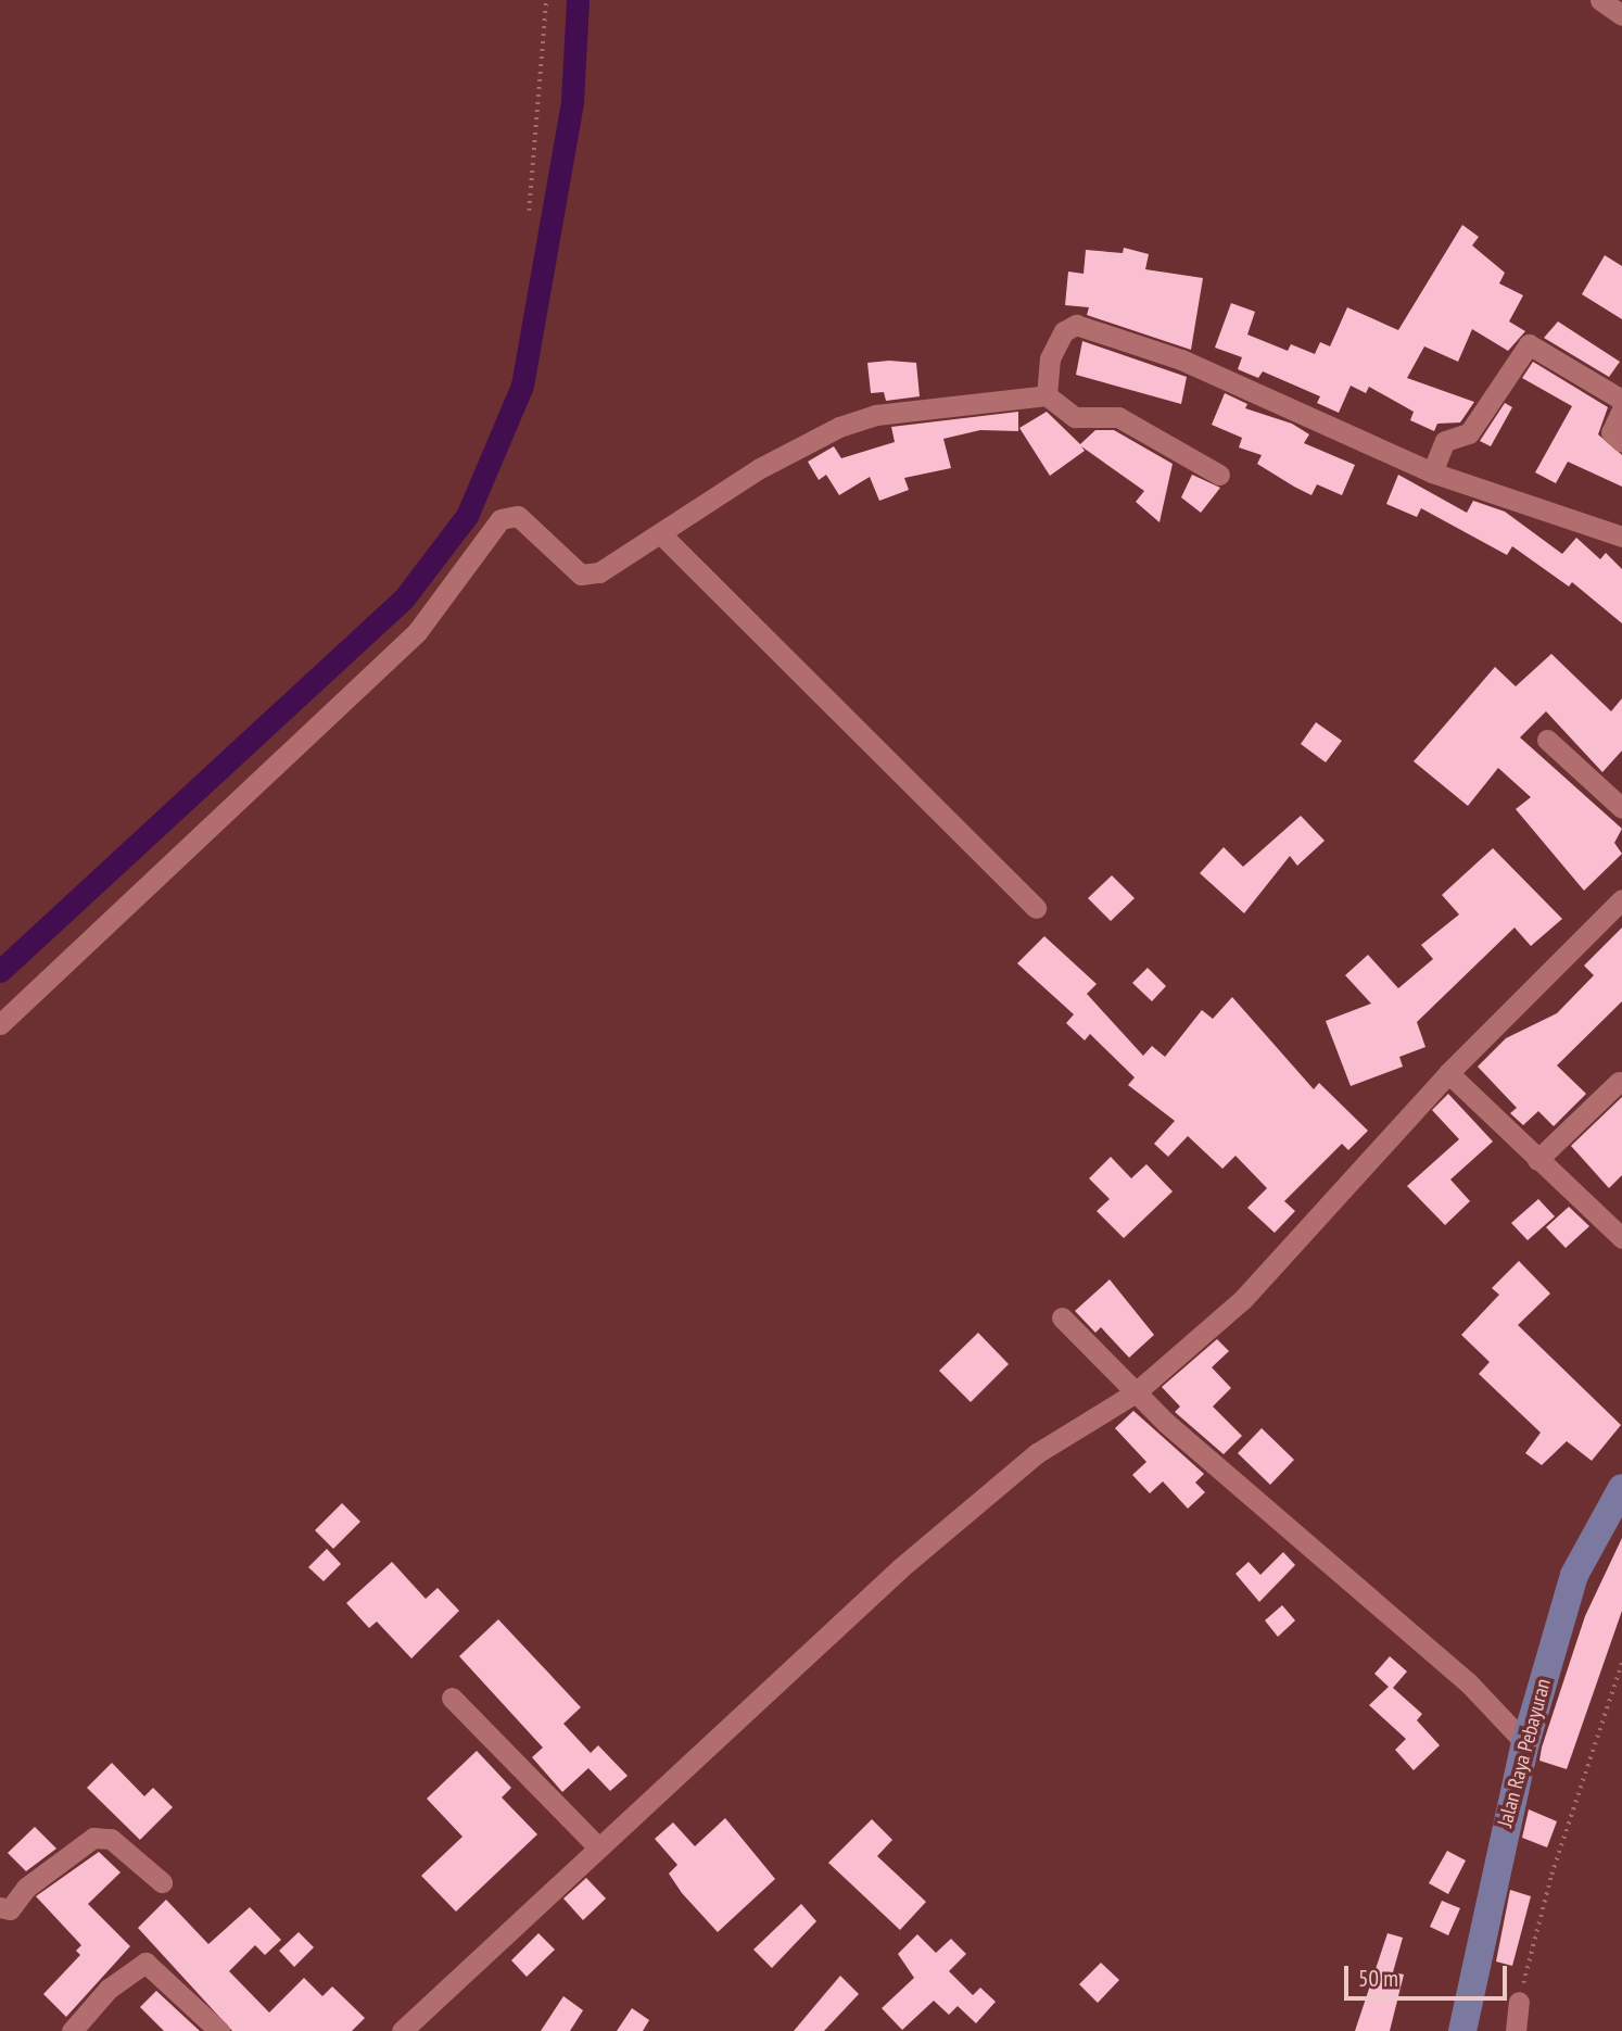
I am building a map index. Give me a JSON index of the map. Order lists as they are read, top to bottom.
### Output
{
  "streets": {
    "main road": ["Jalan Raya Pebayuran"]
  },
  "scale_bar": "50 m"
}
